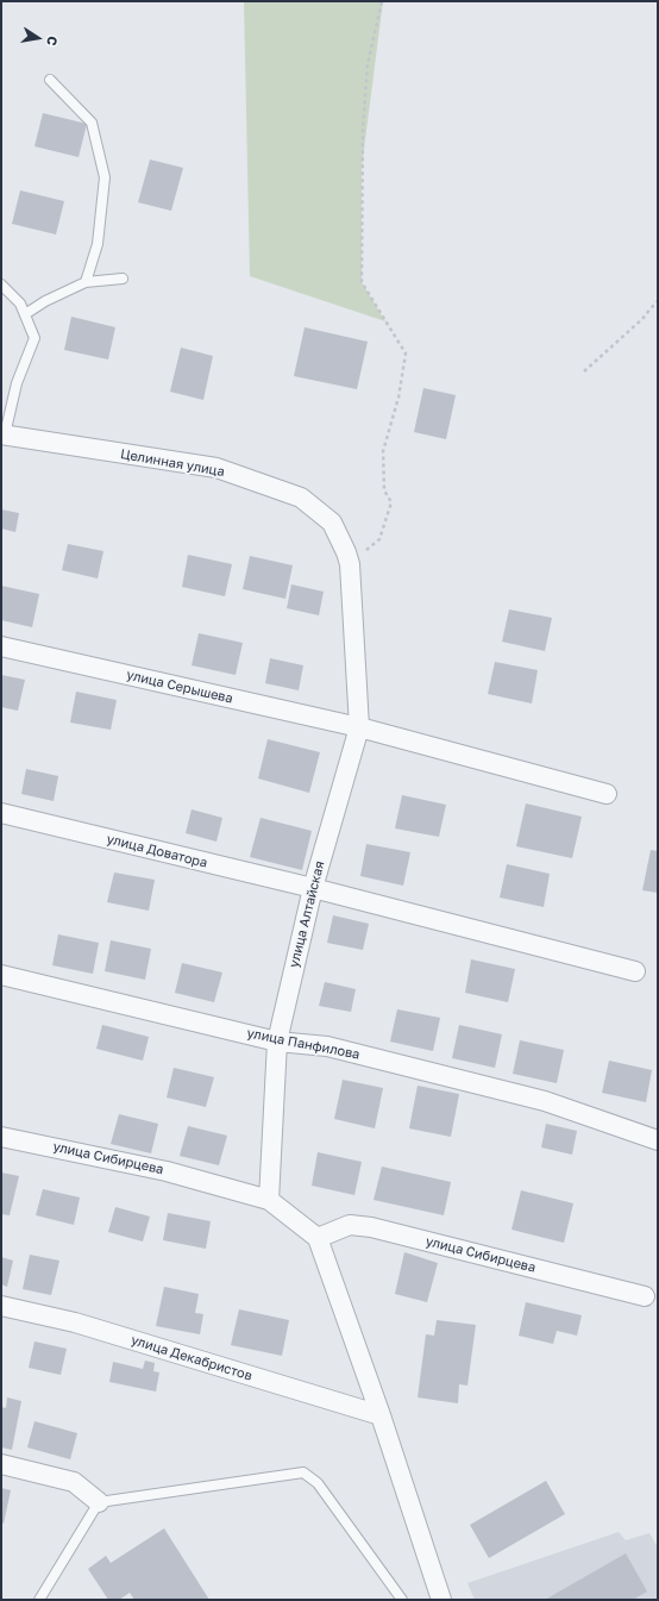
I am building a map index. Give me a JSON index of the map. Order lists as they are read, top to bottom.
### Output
{
  "streets": {
    "street": [
      "Целинная улица",
      "улица Серышева",
      "улица Доватора",
      "улица Алтайская",
      "улица Панфилова",
      "улица Сибирцева",
      "улица Декабристов"
    ]
  },
  "crossings": [
    ["Целинная улица", "улица Алтайская"],
    ["улица Серышева", "улица Алтайская"],
    ["улица Доватора", "улица Алтайская"],
    ["улица Алтайская", "улица Панфилова"],
    ["улица Алтайская", "улица Сибирцева"]
  ],
  "north": "right"
}
